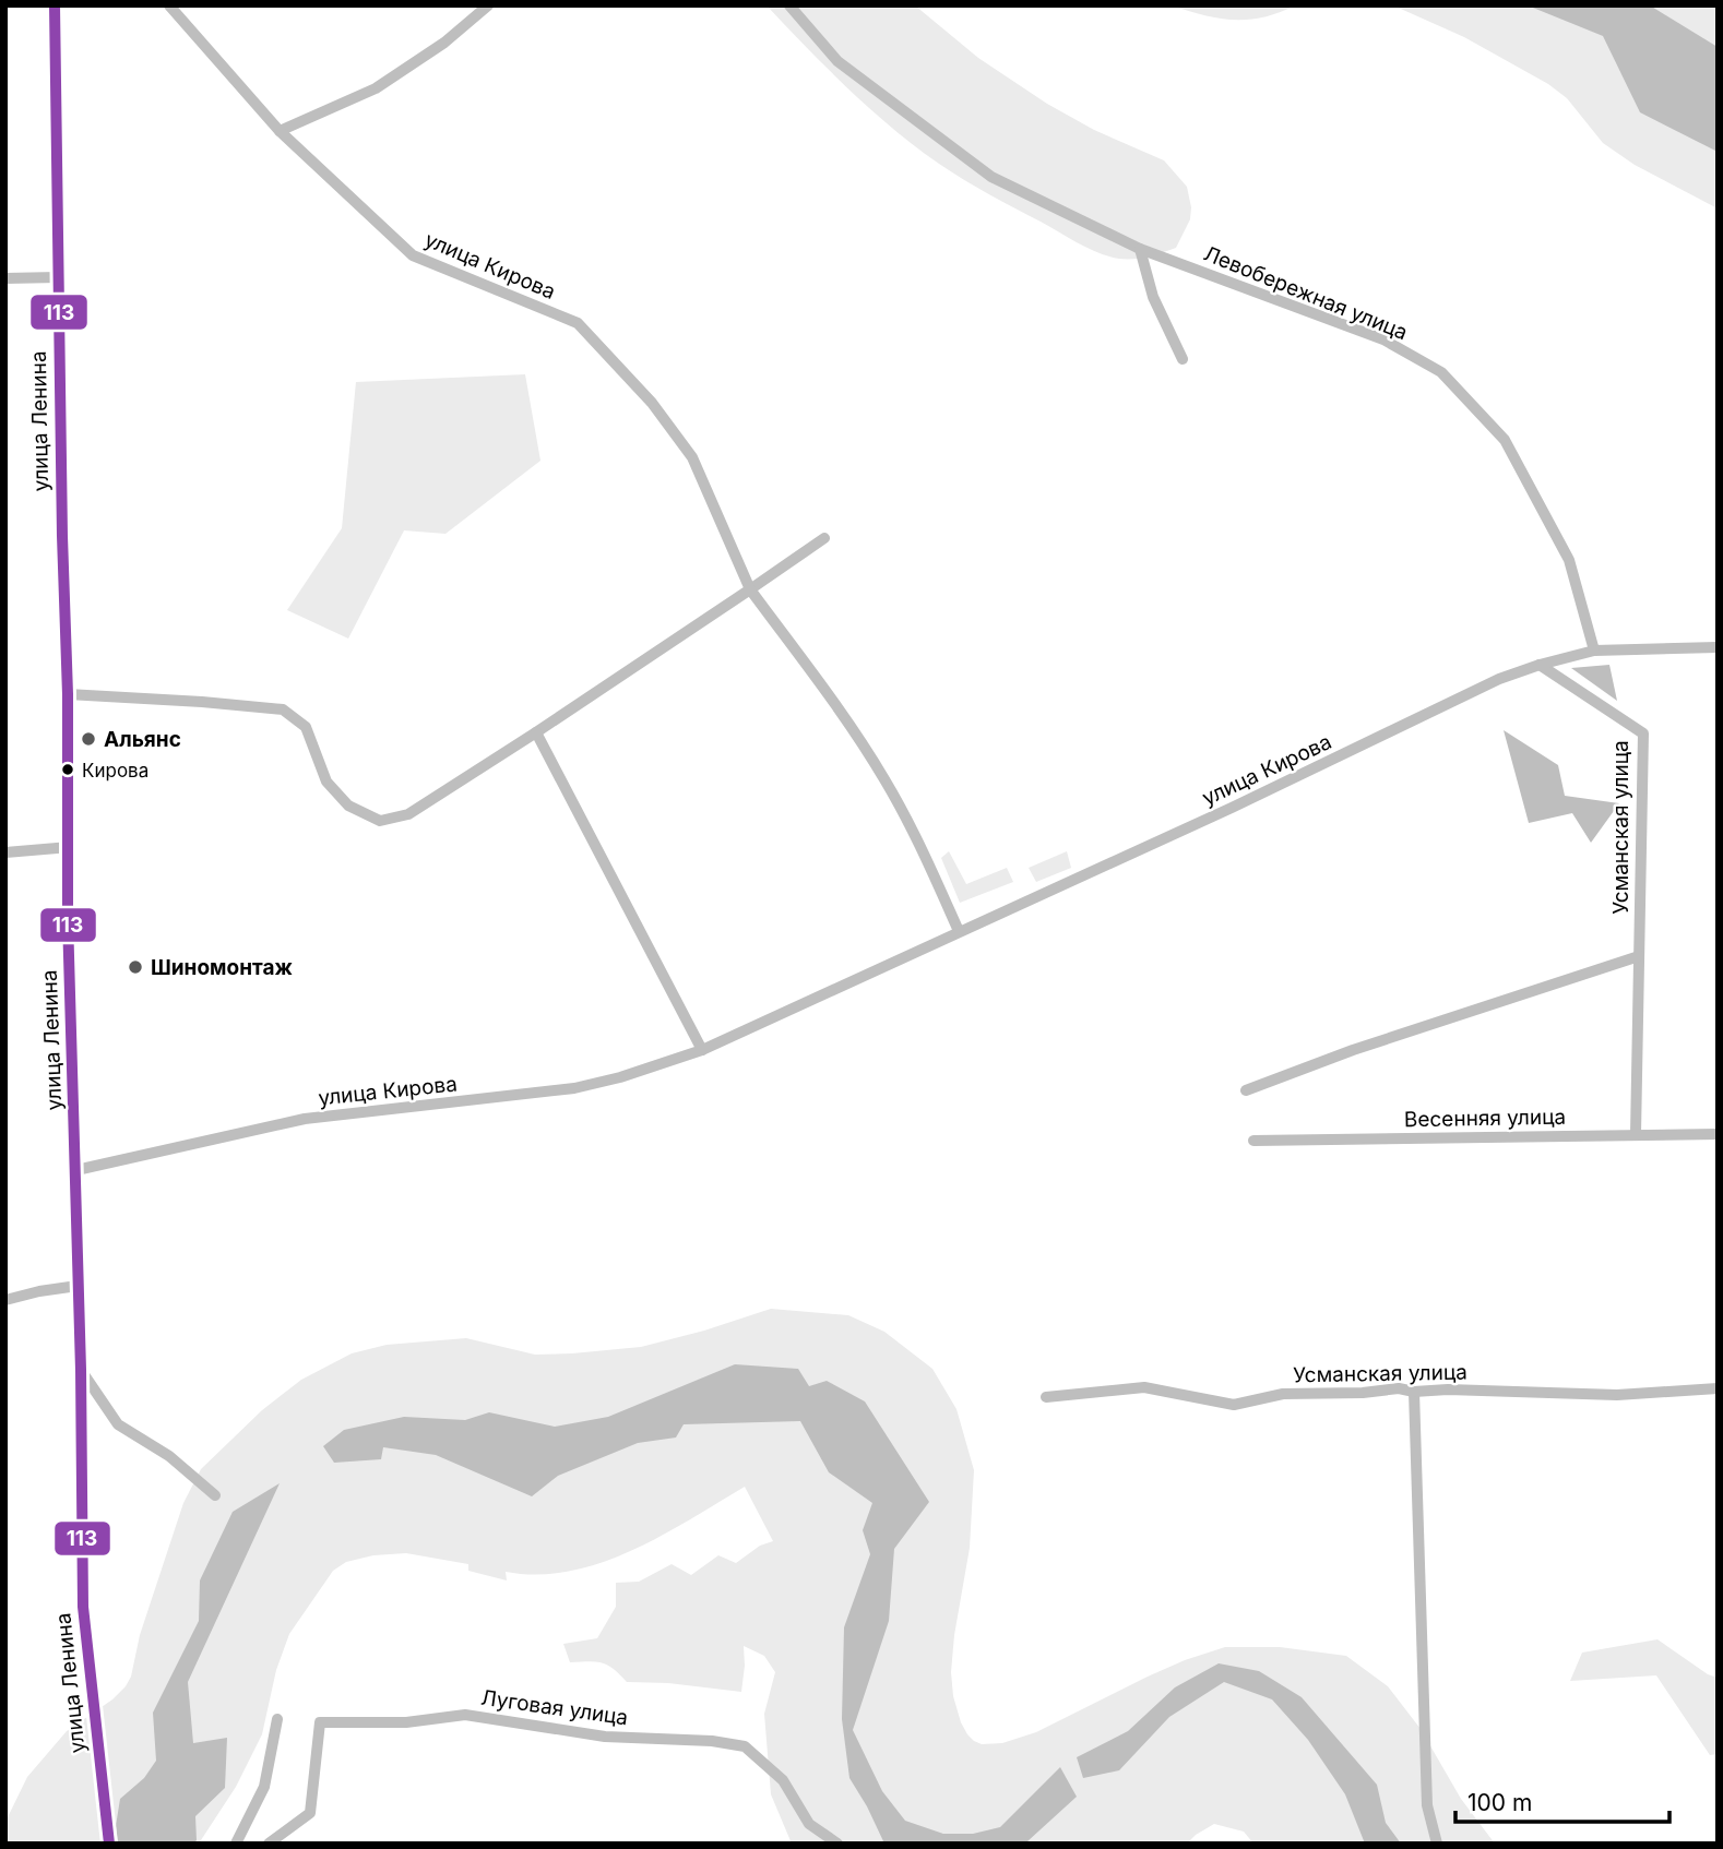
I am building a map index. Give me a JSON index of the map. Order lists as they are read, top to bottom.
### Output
{
  "streets": {
    "main road": ["улица Ленина"],
    "street": [
      "улица Кирова",
      "Левобережная улица",
      "Усманская улица",
      "Весенняя улица",
      "Луговая улица"
    ]
  },
  "crossings": [
    ["улица Кирова", "Левобережная улица"],
    ["улица Кирова", "улица Ленина"],
    ["улица Кирова", "Усманская улица"],
    ["Усманская улица", "Весенняя улица"]
  ],
  "places": ["Альянс", "Кирова", "Шиномонтаж"],
  "lines": ["transit line 113"],
  "scale_bar": "100 m"
}
